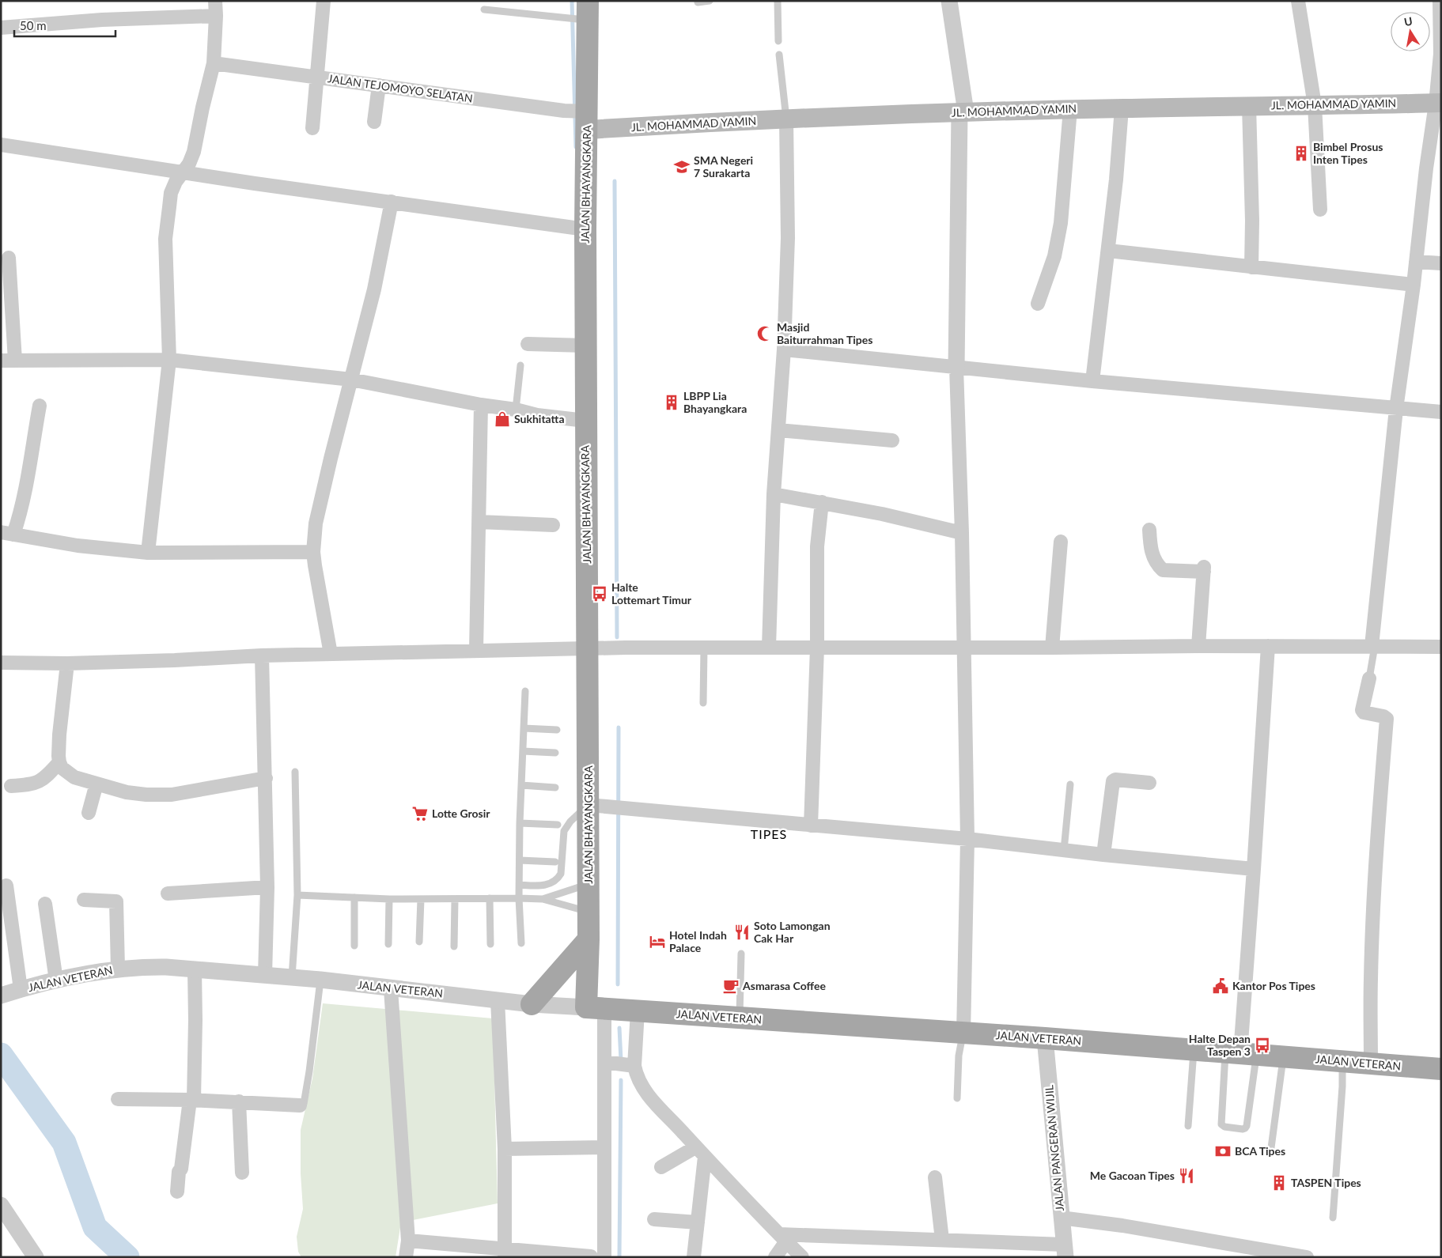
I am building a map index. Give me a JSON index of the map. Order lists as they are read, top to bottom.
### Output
{
  "streets": {
    "main road": ["JL. MOHAMMAD YAMIN", "JALAN BHAYANGKARA", "JALAN VETERAN"],
    "street": ["JALAN TEJOMOYO SELATAN", "JALAN PANGERAN WIJIL"]
  },
  "crossings": [
    ["JALAN TEJOMOYO SELATAN", "JL. MOHAMMAD YAMIN"],
    ["JALAN TEJOMOYO SELATAN", "JALAN BHAYANGKARA"],
    ["JL. MOHAMMAD YAMIN", "JALAN BHAYANGKARA"],
    ["JALAN BHAYANGKARA", "JALAN VETERAN"],
    ["JALAN VETERAN", "JALAN PANGERAN WIJIL"]
  ],
  "districts": ["TIPES"],
  "places": {
    "building": ["Bimbel Prosus Inten Tipes", "LBPP Lia Bhayangkara", "TASPEN Tipes"],
    "school or university": ["SMA Negeri 7 Surakarta"],
    "mosque": ["Masjid Baiturrahman Tipes"],
    "shop": ["Sukhitatta"],
    "bus stop": ["Halte Lottemart Timur", "Halte Depan Taspen 3"],
    "supermarket": ["Lotte Grosir"],
    "restaurant": ["Soto Lamongan Cak Har", "Me Gacoan Tipes"],
    "hotel": ["Hotel Indah Palace"],
    "cafe": ["Asmarasa Coffee"],
    "public building": ["Kantor Pos Tipes"],
    "bank": ["BCA Tipes"]
  },
  "scale_bar": "50 m",
  "north": "top"
}
